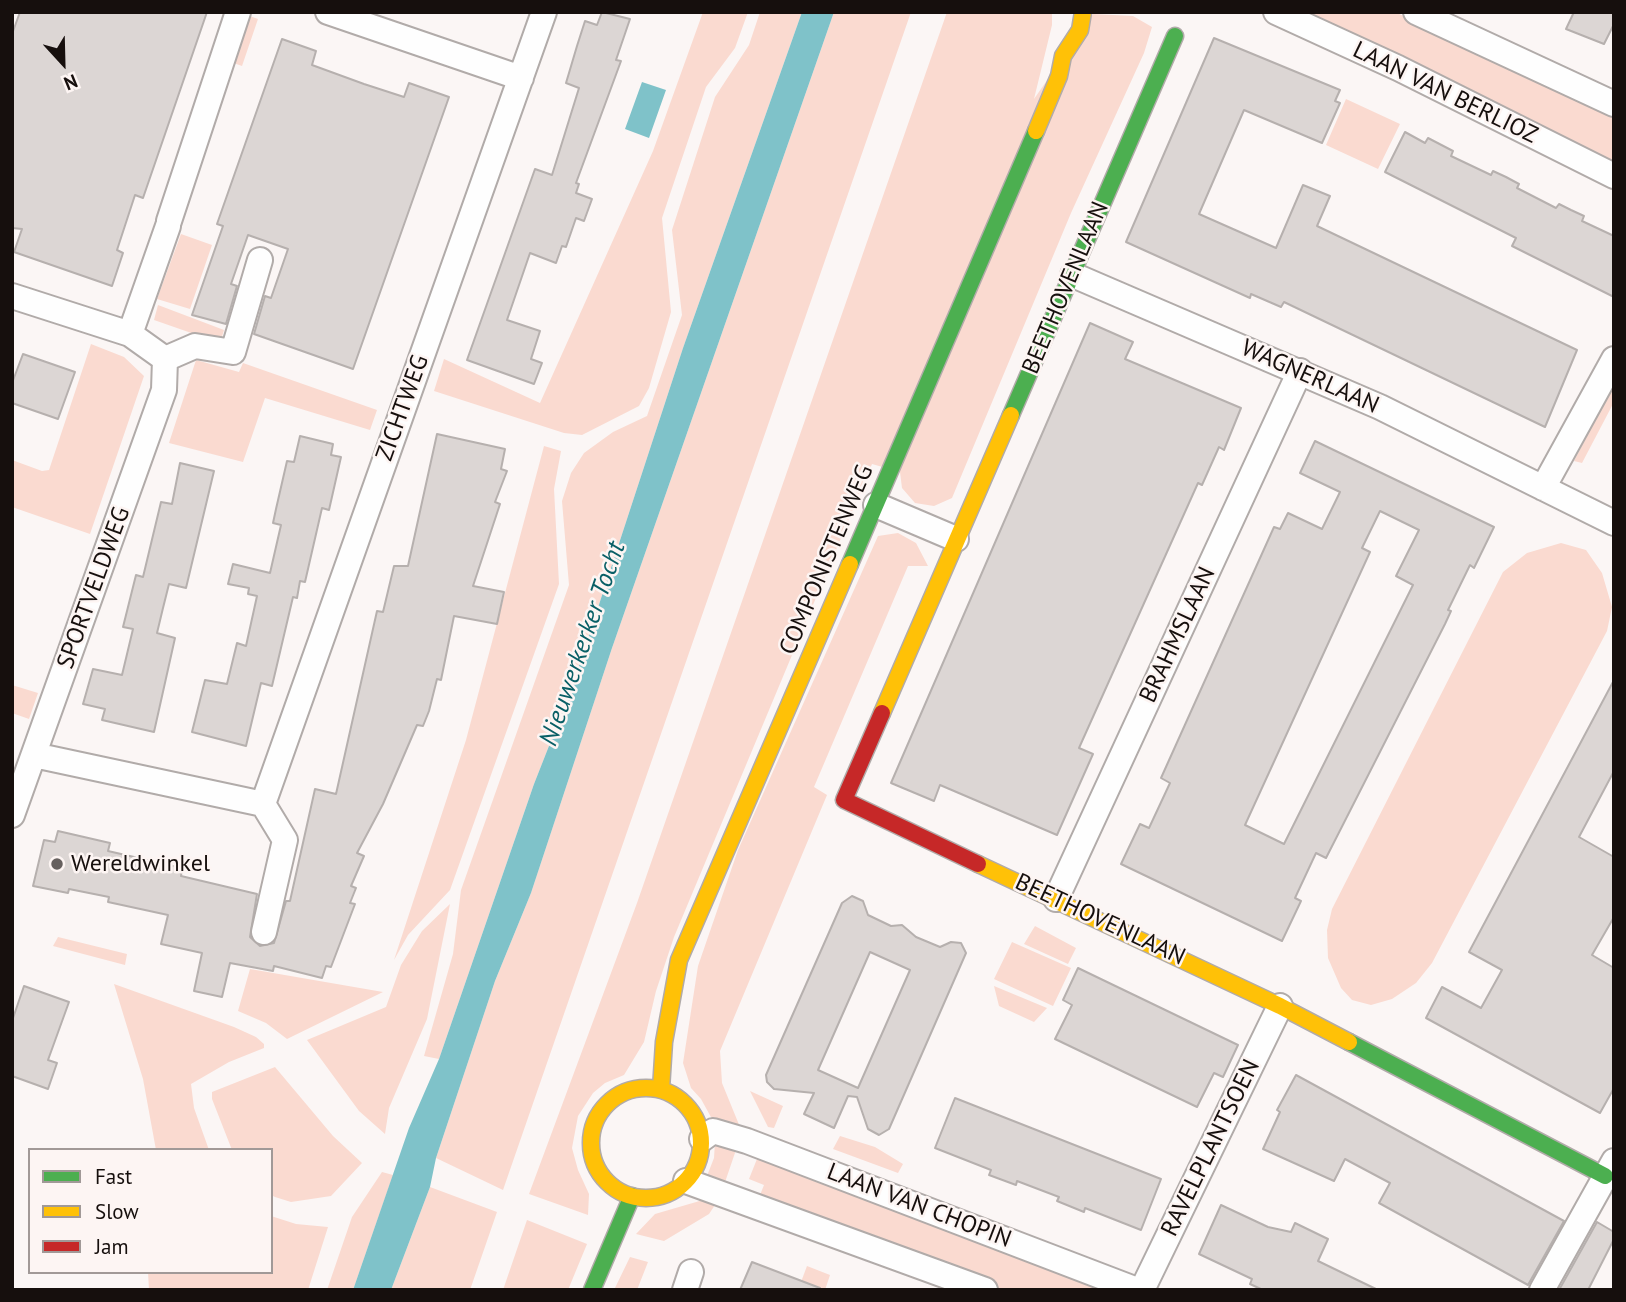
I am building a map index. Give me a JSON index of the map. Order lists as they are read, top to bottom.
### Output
{
  "streets": {
    "street": [
      "LAAN VAN BERLIOZ",
      "BEETHOVENLAAN",
      "WAGNERLAAN",
      "ZICHTWEG",
      "COMPONISTENWEG",
      "SPORTVELDWEG",
      "BRAHMSLAAN",
      "RAVELPLANTSOEN",
      "LAAN VAN CHOPIN"
    ]
  },
  "crossings": [
    ["BEETHOVENLAAN", "WAGNERLAAN"],
    ["BEETHOVENLAAN", "BRAHMSLAAN"],
    ["BEETHOVENLAAN", "RAVELPLANTSOEN"],
    ["WAGNERLAAN", "BRAHMSLAAN"],
    ["COMPONISTENWEG", "LAAN VAN CHOPIN"]
  ],
  "water": ["Nieuwerkerker Tocht"],
  "places": ["Wereldwinkel"],
  "legend": ["Fast", "Slow", "Jam"],
  "north": "bottom"
}
